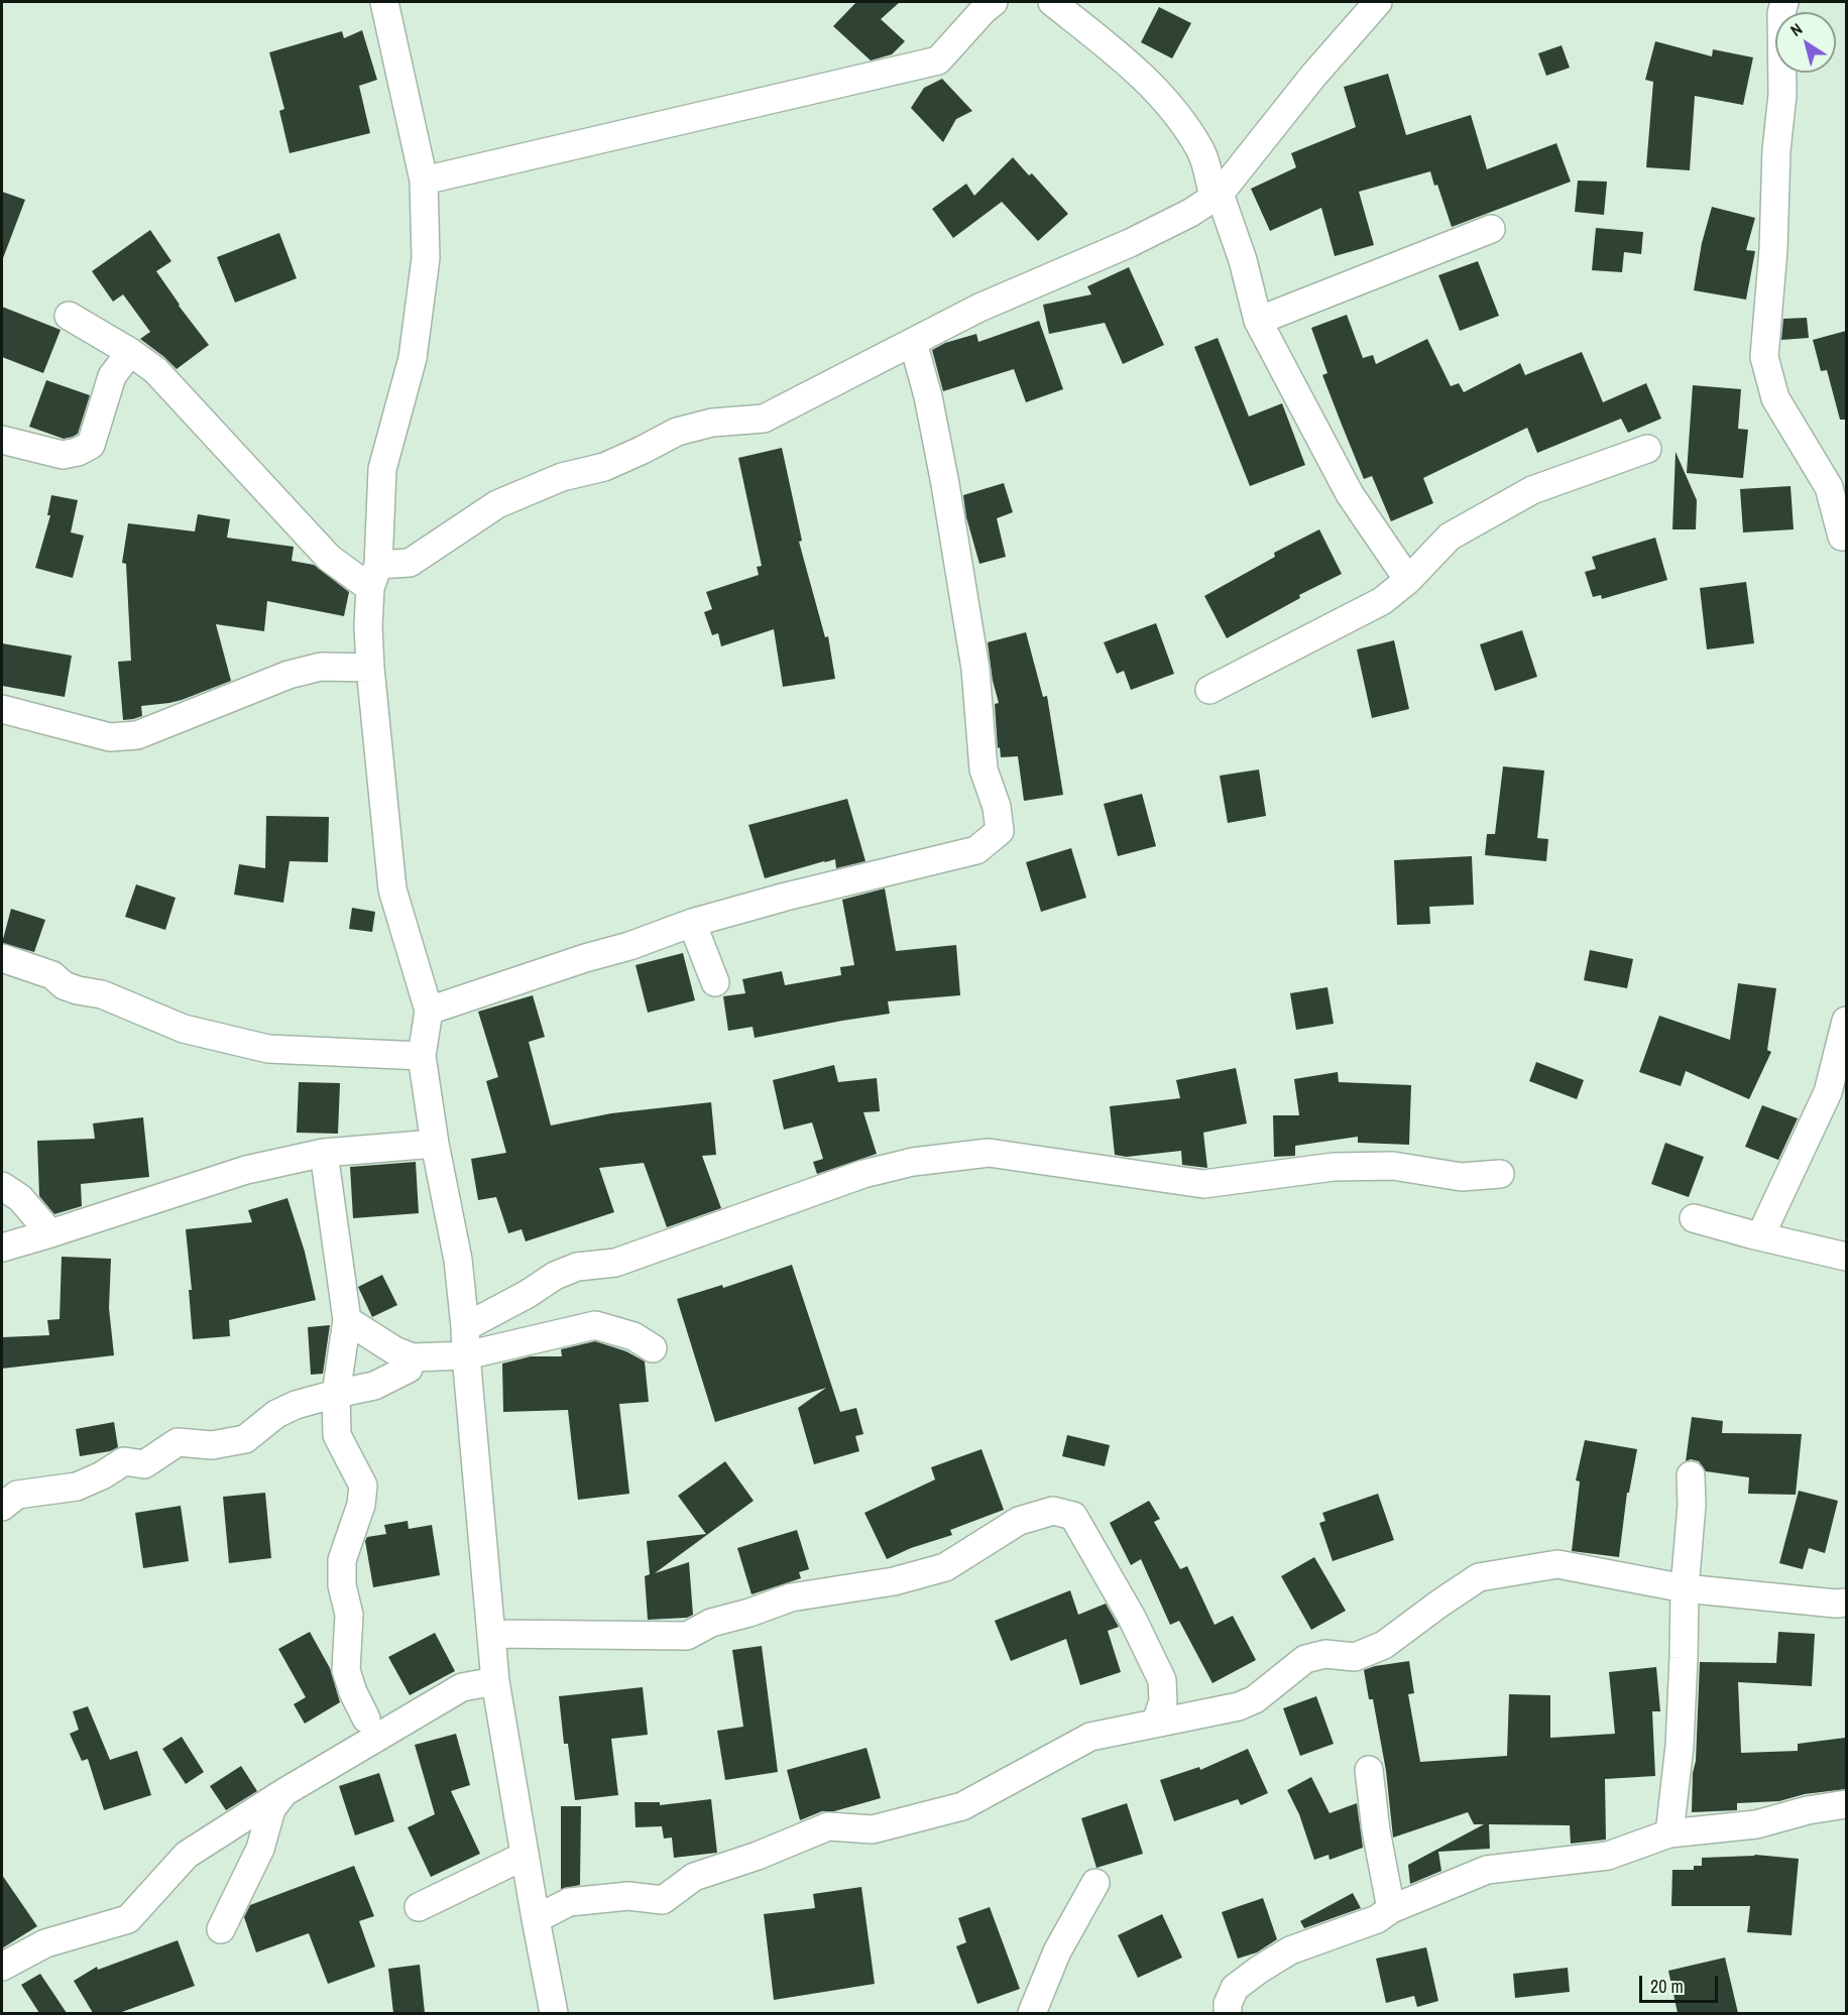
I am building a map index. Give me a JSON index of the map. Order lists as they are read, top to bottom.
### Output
{
  "scale_bar": "20 m",
  "north": "top left"
}
